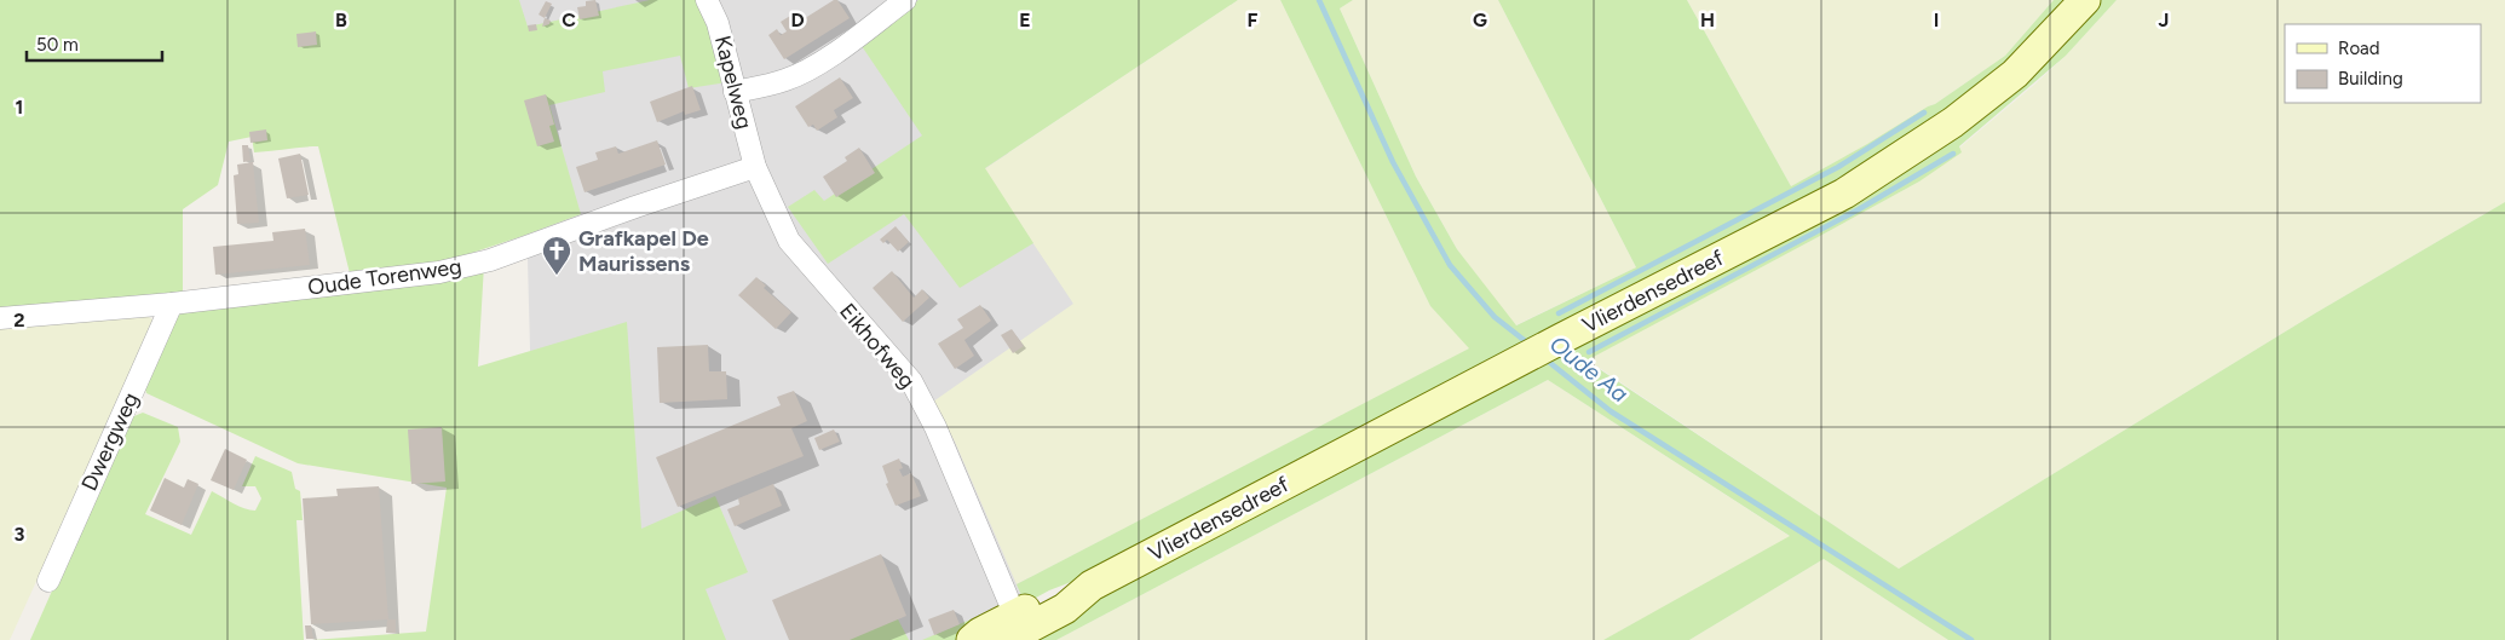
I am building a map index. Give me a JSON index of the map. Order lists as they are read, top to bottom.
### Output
{
  "streets": {
    "main road": ["Vlierdensedreef"],
    "street": [
      "Kapelweg",
      "Oude Torenweg",
      "Eikhofweg",
      "Dwergweg"
    ]
  },
  "crossings": [
    ["Kapelweg", "Oude Torenweg"],
    ["Kapelweg", "Eikhofweg"],
    ["Oude Torenweg", "Eikhofweg"],
    ["Oude Torenweg", "Dwergweg"]
  ],
  "water": ["Oude Aa"],
  "places": {
    "church": ["Grafkapel De Maurissens"]
  },
  "legend": ["Road", "Building"],
  "scale_bar": "50 m",
  "grid": {
    "columns": [
      "B",
      "C",
      "D",
      "E",
      "F",
      "G",
      "H",
      "I",
      "J"
    ],
    "rows": ["1", "2", "3"]
  }
}
